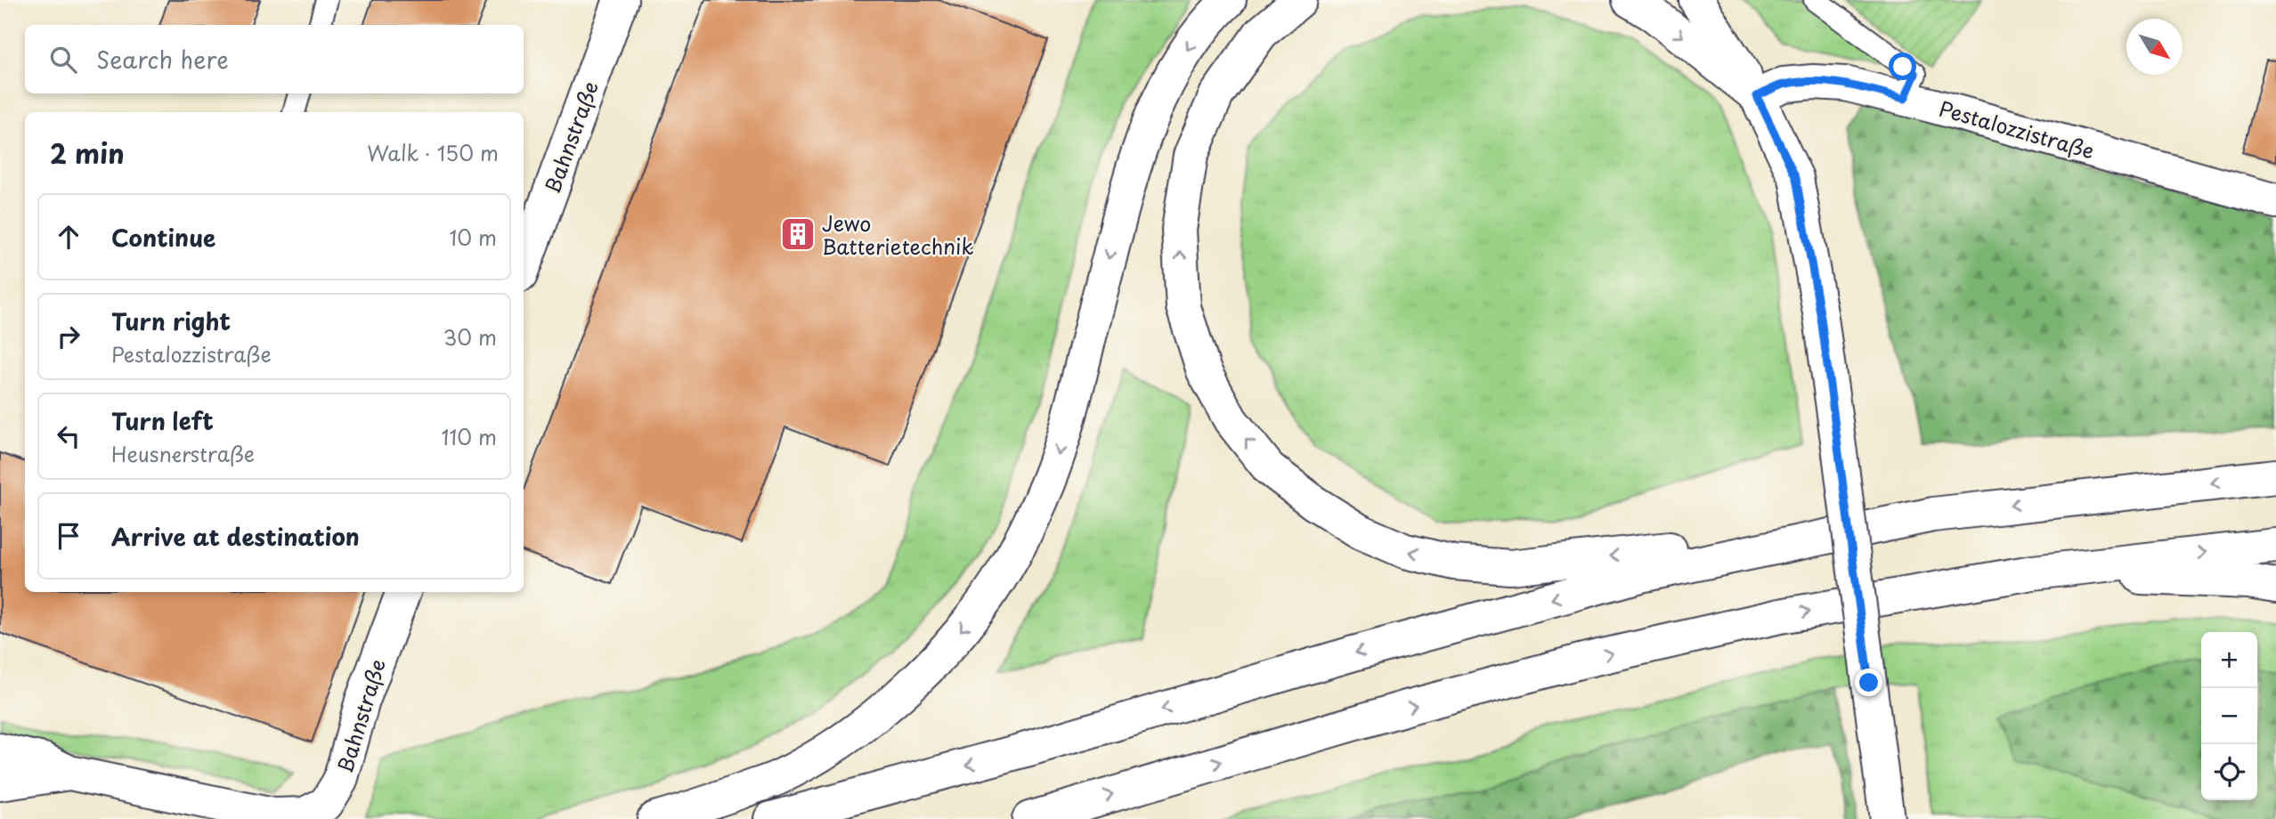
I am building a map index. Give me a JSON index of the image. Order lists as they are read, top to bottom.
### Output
{
  "streets": {
    "main road": ["Pestalozzistraße", "Bahnstraße"]
  },
  "places": {
    "building": ["Jewo Batterietechnik"]
  },
  "north": "bottom right",
  "page": {
    "search": "Search here",
    "heading": ["2 min", "Walk · 150 m"],
    "list": [
      ["Continue", "10 m"],
      ["Turn right", "Pestalozzistraße", "30 m"],
      ["Turn left", "Heusnerstraße", "110 m"],
      "Arrive at destination"
    ],
    "map_buttons": ["+", "−"]
  }
}
